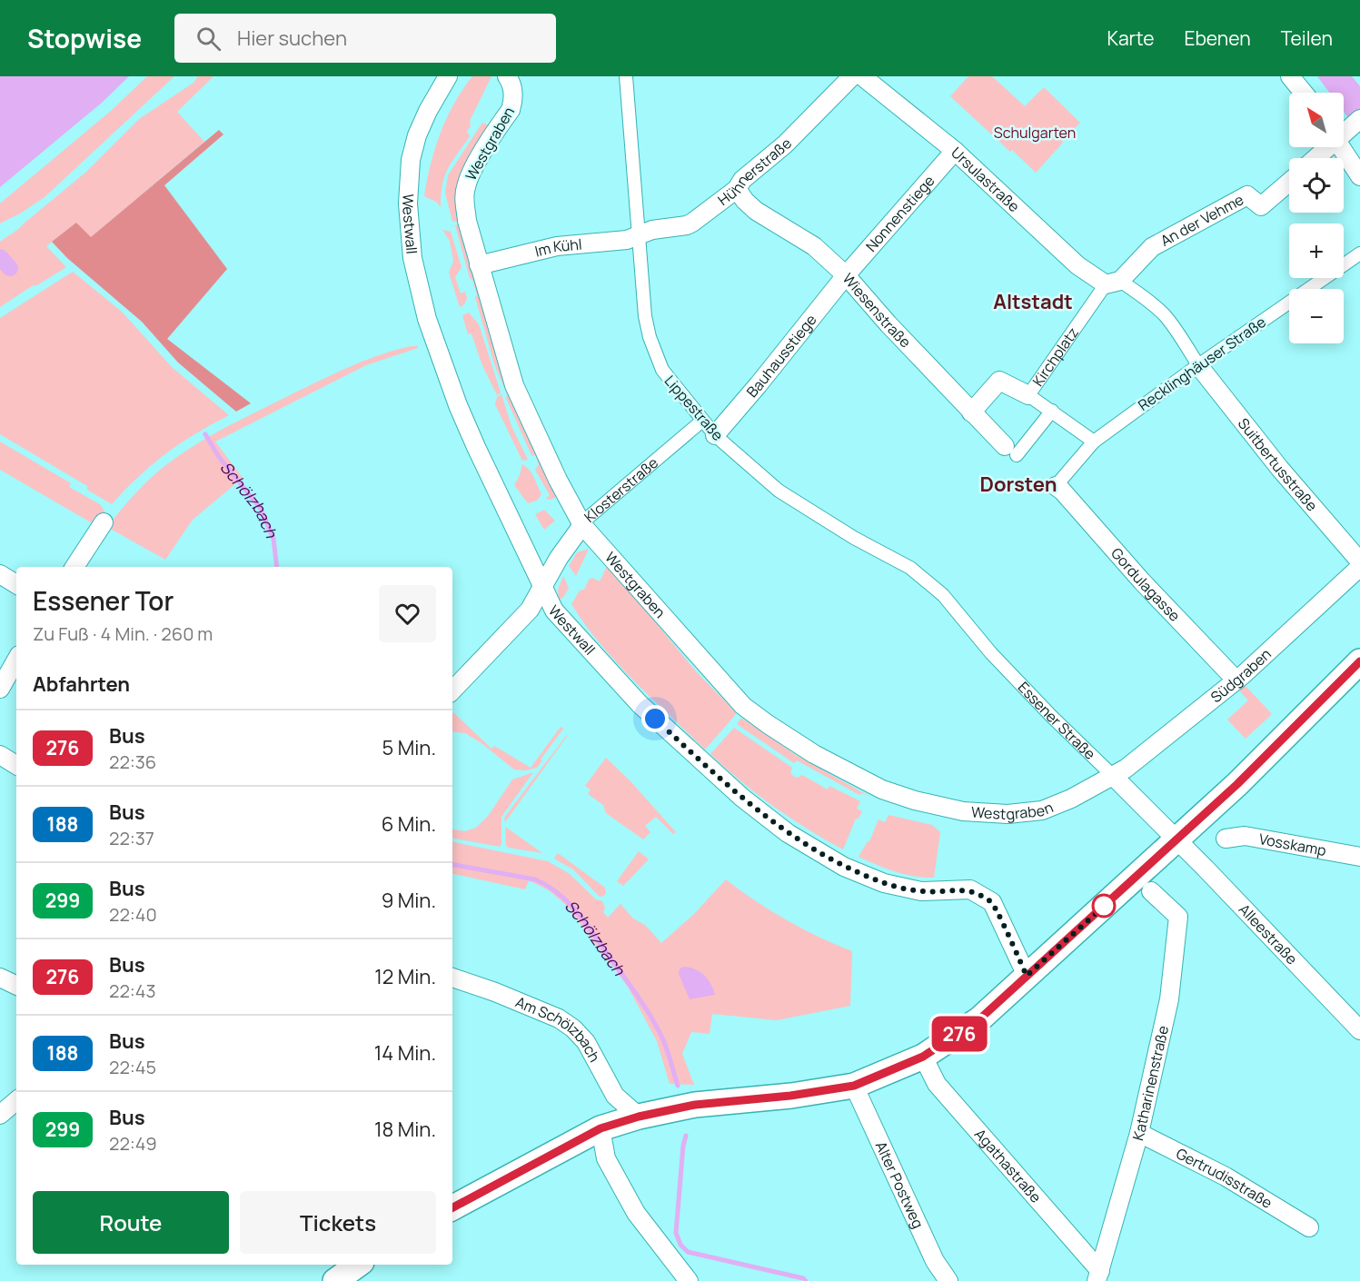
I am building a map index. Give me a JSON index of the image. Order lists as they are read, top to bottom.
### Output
{
  "streets": {
    "street": [
      "Westgraben",
      "Hühnerstraße",
      "Ursulastraße",
      "Nonnenstiege",
      "An der Vehme",
      "Westwall",
      "Im Kühl",
      "Wiesenstraße",
      "Bauhausstiege",
      "Kirchplatz",
      "Recklinghäuser Straße",
      "Lippestraße",
      "Suitbertusstraße",
      "Klosterstraße",
      "Gordulagasse",
      "Südgraben",
      "Essener Straße",
      "Vosskamp",
      "Alleestraße",
      "Am Schölzbach",
      "Katharinenstraße",
      "Agathastraße",
      "Gertrudisstraße",
      "Alter Postweg"
    ]
  },
  "crossings": [
    ["Westgraben", "Im Kühl"],
    ["Westgraben", "Klosterstraße"],
    ["Westgraben", "Südgraben"],
    ["Westgraben", "Essener Straße"],
    ["Hühnerstraße", "Im Kühl"],
    ["Hühnerstraße", "Wiesenstraße"],
    ["Hühnerstraße", "Lippestraße"],
    ["Ursulastraße", "Nonnenstiege"],
    ["Ursulastraße", "An der Vehme"],
    ["Ursulastraße", "Kirchplatz"],
    ["Ursulastraße", "Recklinghäuser Straße"],
    ["Ursulastraße", "Suitbertusstraße"],
    ["Nonnenstiege", "Wiesenstraße"],
    ["Nonnenstiege", "Bauhausstiege"],
    ["An der Vehme", "Kirchplatz"],
    ["Westwall", "Klosterstraße"],
    ["Im Kühl", "Lippestraße"],
    ["Wiesenstraße", "Bauhausstiege"],
    ["Wiesenstraße", "Kirchplatz"],
    ["Bauhausstiege", "Lippestraße"],
    ["Recklinghäuser Straße", "Suitbertusstraße"],
    ["Recklinghäuser Straße", "Gordulagasse"],
    ["Lippestraße", "Klosterstraße"],
    ["Lippestraße", "Essener Straße"],
    ["Gordulagasse", "Südgraben"],
    ["Südgraben", "Essener Straße"],
    ["Essener Straße", "Alleestraße"],
    ["Katharinenstraße", "Agathastraße"],
    ["Katharinenstraße", "Gertrudisstraße"]
  ],
  "districts": ["Altstadt", "Dorsten"],
  "water": ["Schölzbach"],
  "parks": ["Schulgarten"],
  "lines": ["bus line 276"],
  "north": "top left",
  "page": {
    "header": "Stopwise",
    "search": "Hier suchen",
    "nav": ["Karte", "Ebenen", "Teilen"],
    "on_map": "276",
    "map_buttons": ["+", "−"],
    "heading": [
      ["Essener Tor", "Zu Fuß · 4 Min. · 260 m"],
      "Abfahrten"
    ],
    "list": [
      {
        "mark": "276",
        "name": "Bus",
        "note": "22:36",
        "value": "5 Min."
      },
      {
        "mark": "188",
        "name": "Bus",
        "note": "22:37",
        "value": "6 Min."
      },
      {
        "mark": "299",
        "name": "Bus",
        "note": "22:40",
        "value": "9 Min."
      },
      {
        "mark": "276",
        "name": "Bus",
        "note": "22:43",
        "value": "12 Min."
      },
      {
        "mark": "188",
        "name": "Bus",
        "note": "22:45",
        "value": "14 Min."
      },
      {
        "mark": "299",
        "name": "Bus",
        "note": "22:49",
        "value": "18 Min."
      }
    ],
    "buttons": ["Route", "Tickets"]
  }
}
